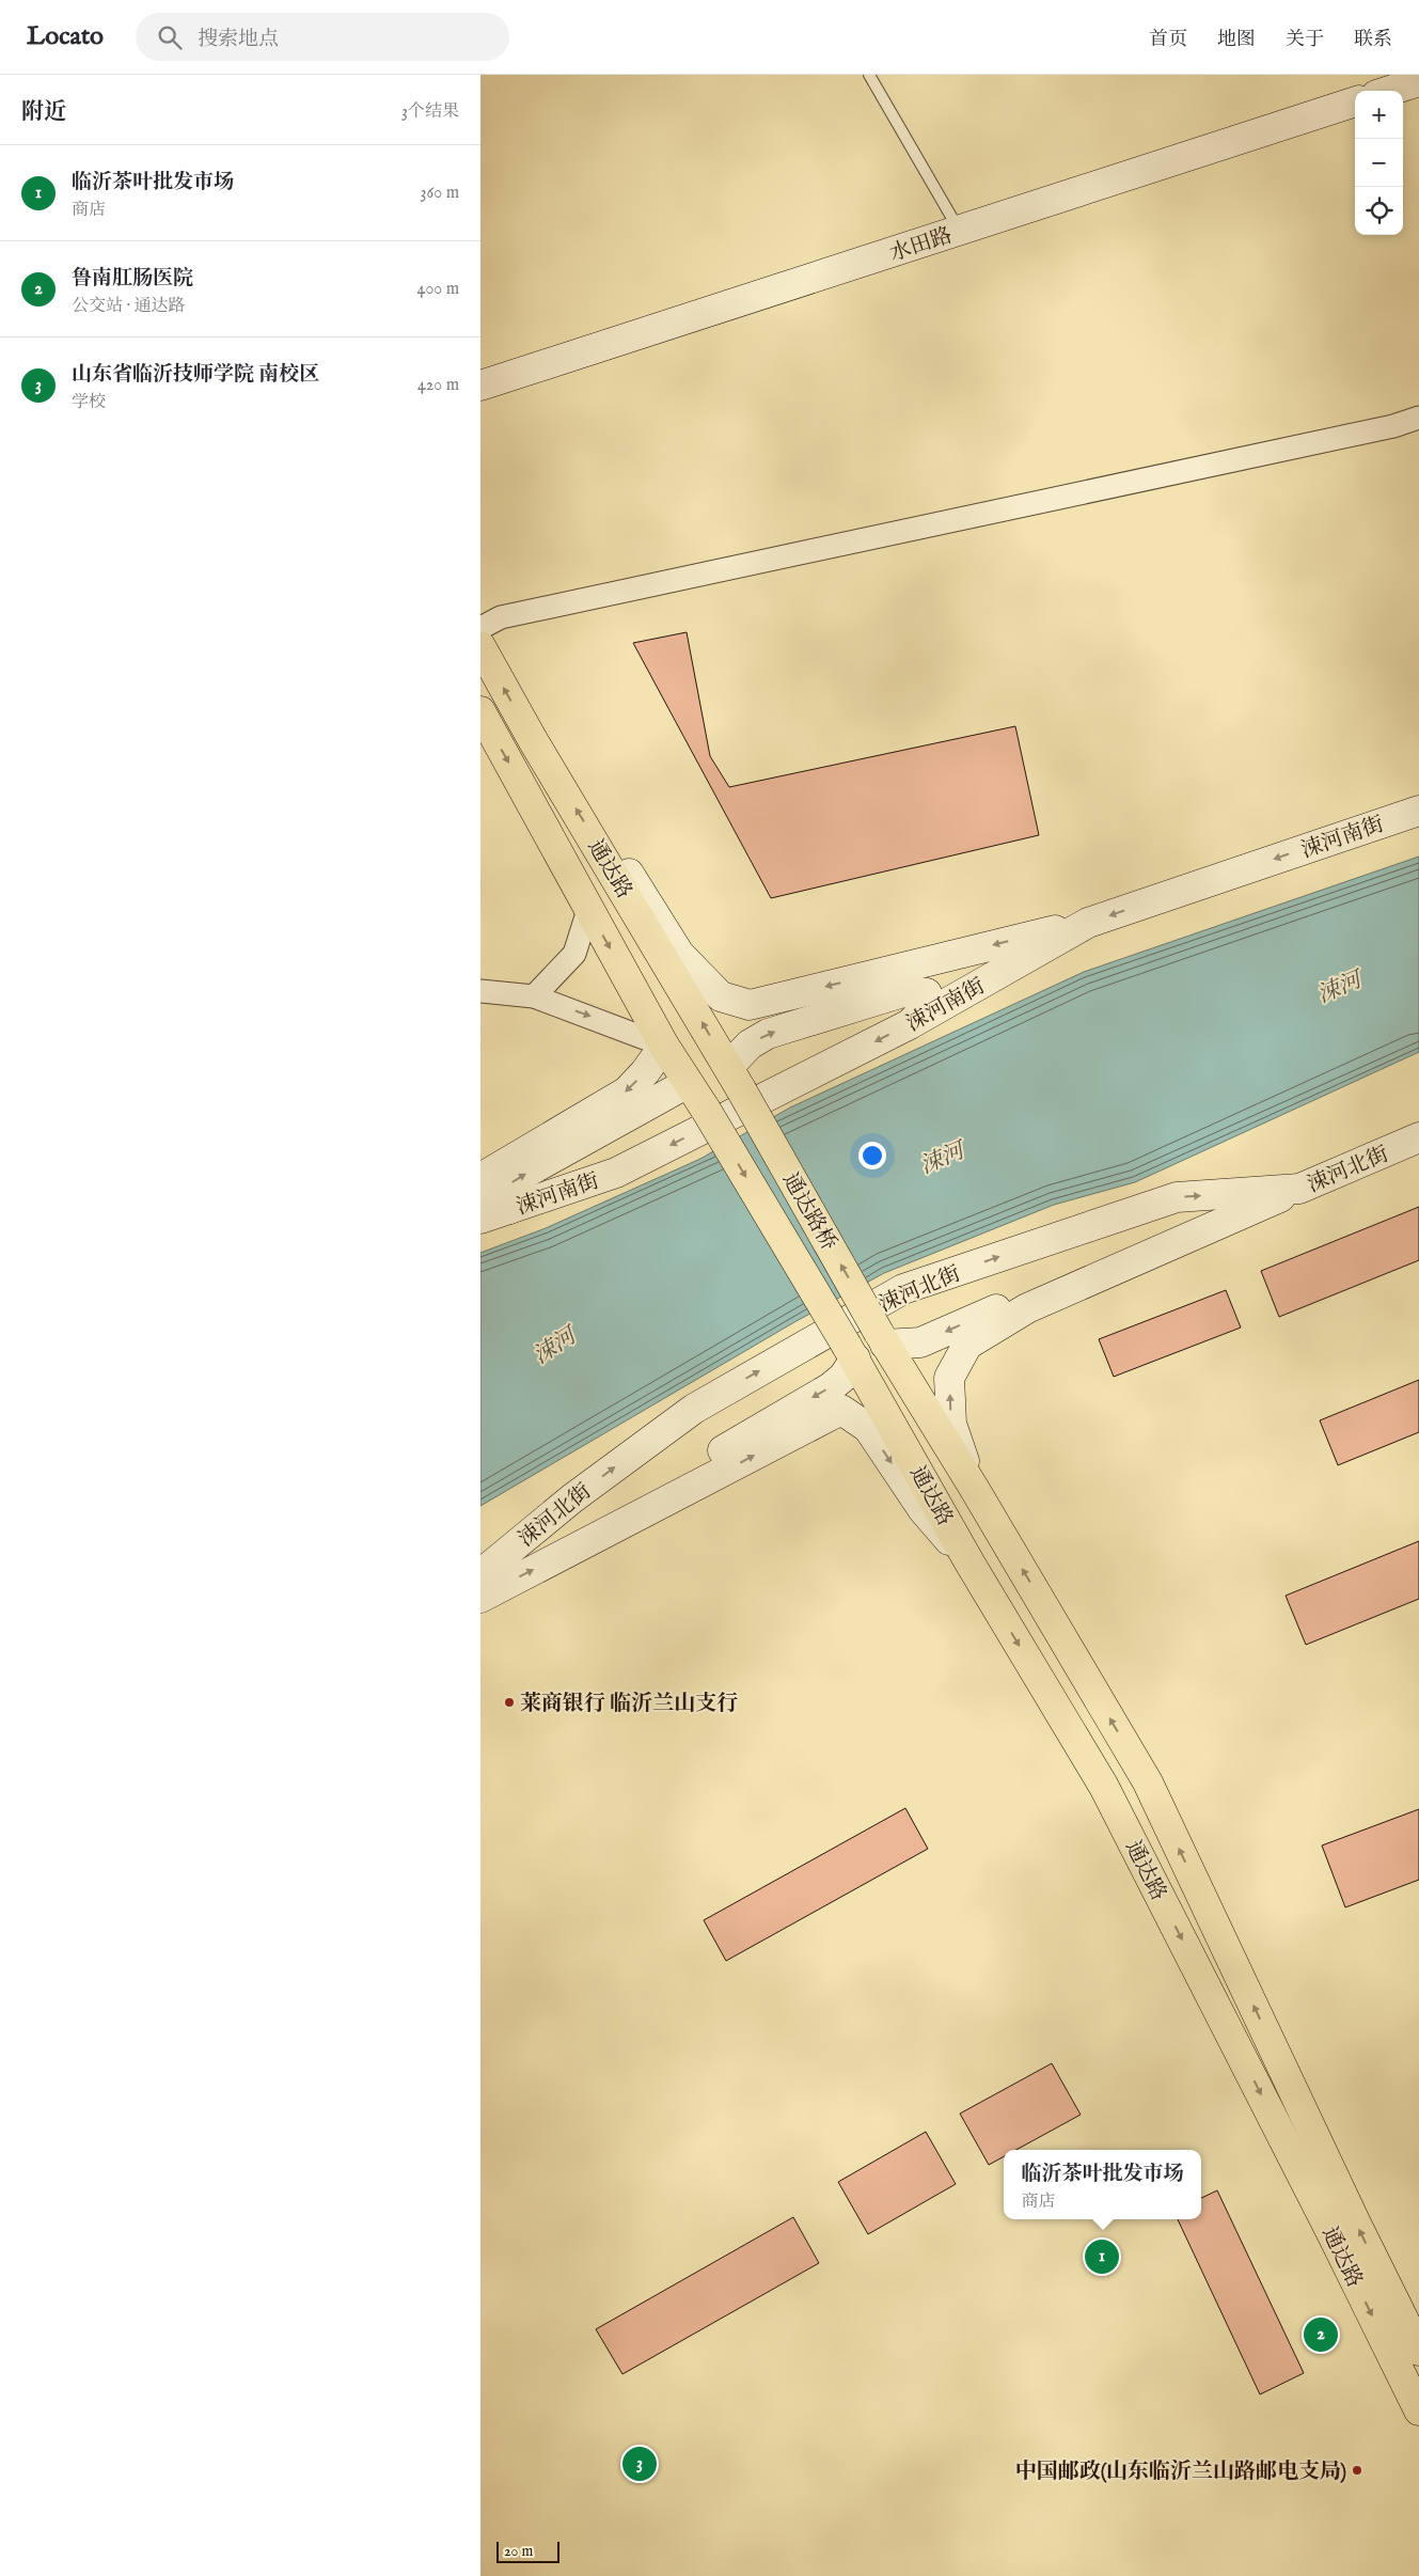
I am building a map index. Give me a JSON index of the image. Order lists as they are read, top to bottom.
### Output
{
  "streets": {
    "main road": [
      "水田路",
      "涑河南街",
      "通达路",
      "涑河北街",
      "通达路桥"
    ]
  },
  "crossings": [
    ["通达路", "通达路桥"]
  ],
  "one_way": ["涑河南街", "涑河北街"],
  "water": ["涑河"],
  "places": ["莱商银行 临沂兰山支行", "中国邮政(山东临沂兰山路邮电支局)"],
  "scale_bar": "20 m",
  "page": {
    "header": "Locato",
    "search": "搜索地点",
    "nav": [
      "首页",
      "地图",
      "关于",
      "联系"
    ],
    "heading": ["附近", "3个结果"],
    "map_buttons": ["+", "−"],
    "list": [
      {
        "mark": "1",
        "name": "临沂茶叶批发市场",
        "note": "商店",
        "value": "360 m"
      },
      {
        "mark": "2",
        "name": "鲁南肛肠医院",
        "note": "公交站 · 通达路",
        "value": "400 m"
      },
      {
        "mark": "3",
        "name": "山东省临沂技师学院 南校区",
        "note": "学校",
        "value": "420 m"
      }
    ],
    "popup": ["临沂茶叶批发市场", "商店"],
    "pins": ["1", "2", "3"],
    "scale": "20 m"
  }
}
